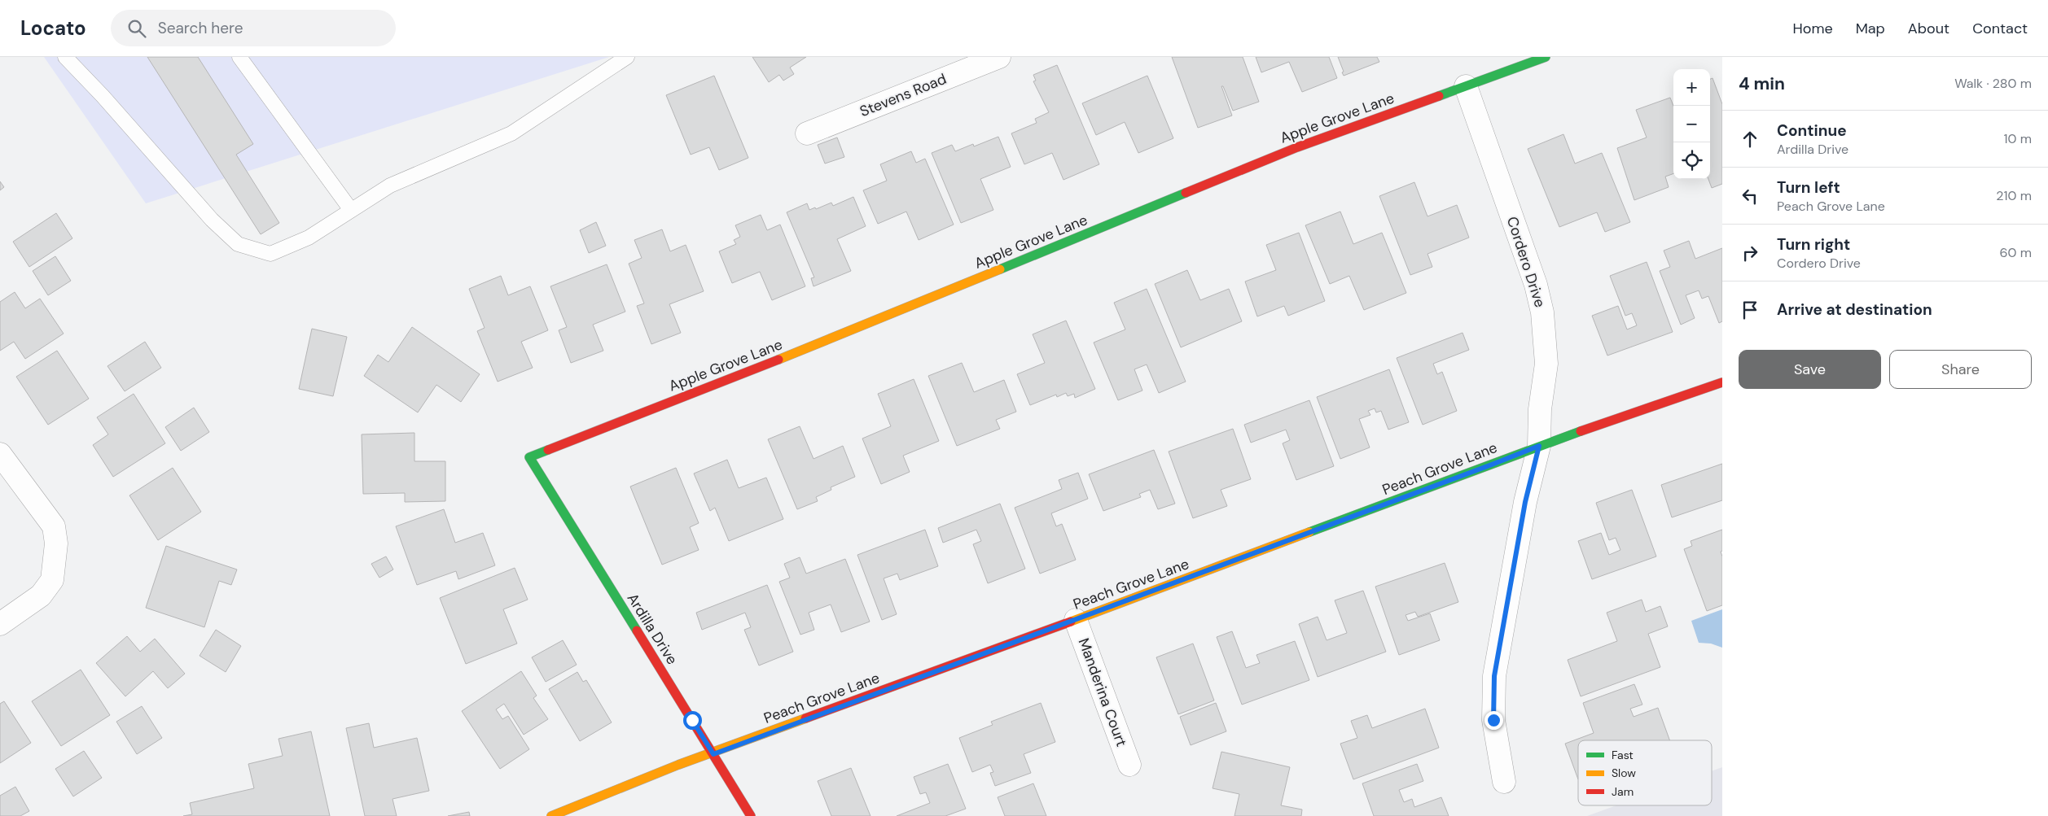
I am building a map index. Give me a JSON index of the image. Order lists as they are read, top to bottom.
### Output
{
  "streets": {
    "street": [
      "Stevens Road",
      "Apple Grove Lane",
      "Cordero Drive",
      "Peach Grove Lane",
      "Ardilla Drive",
      "Manderina Court"
    ]
  },
  "crossings": [
    ["Apple Grove Lane", "Cordero Drive"],
    ["Apple Grove Lane", "Ardilla Drive"],
    ["Cordero Drive", "Peach Grove Lane"],
    ["Peach Grove Lane", "Ardilla Drive"],
    ["Peach Grove Lane", "Manderina Court"]
  ],
  "legend": ["Fast", "Slow", "Jam"],
  "page": {
    "header": "Locato",
    "search": "Search here",
    "nav": [
      "Home",
      "Map",
      "About",
      "Contact"
    ],
    "heading": ["4 min", "Walk · 280 m"],
    "map_buttons": ["+", "−"],
    "list": [
      ["Continue", "Ardilla Drive", "10 m"],
      ["Turn left", "Peach Grove Lane", "210 m"],
      ["Turn right", "Cordero Drive", "60 m"],
      "Arrive at destination"
    ],
    "buttons": ["Save", "Share"]
  }
}
